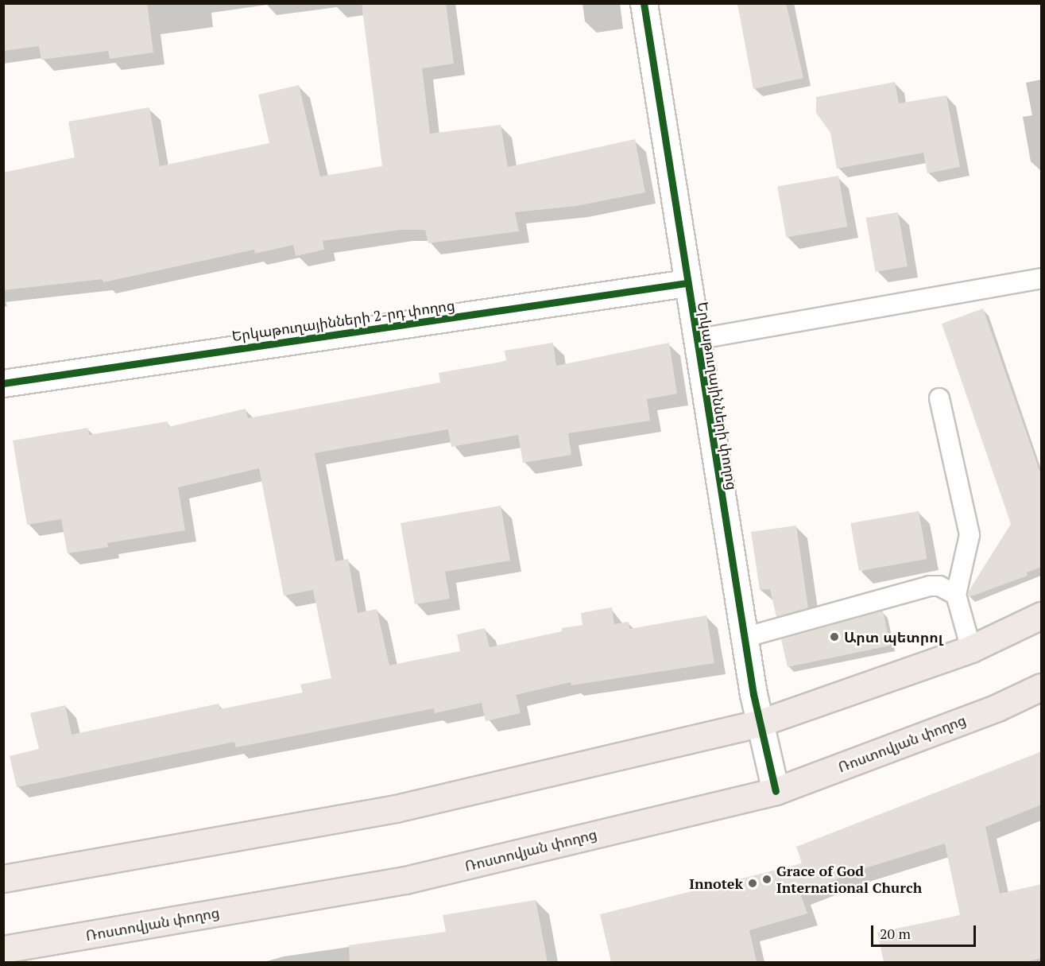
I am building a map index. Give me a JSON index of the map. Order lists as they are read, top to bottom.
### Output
{
  "streets": {
    "main road": ["Ռոստովյան փողոց"],
    "street": ["Երկաթուղայինների 2-րդ փողոց", "Երկաթուղայինների փողոց"]
  },
  "crossings": [
    ["Երկաթուղայինների 2-րդ փողոց", "Երկաթուղայինների փողոց"],
    ["Երկաթուղայինների փողոց", "Ռոստովյան փողոց"]
  ],
  "places": ["Արտ պետրոլ", "Grace of God International Church", "Innotek"],
  "scale_bar": "20 m"
}
